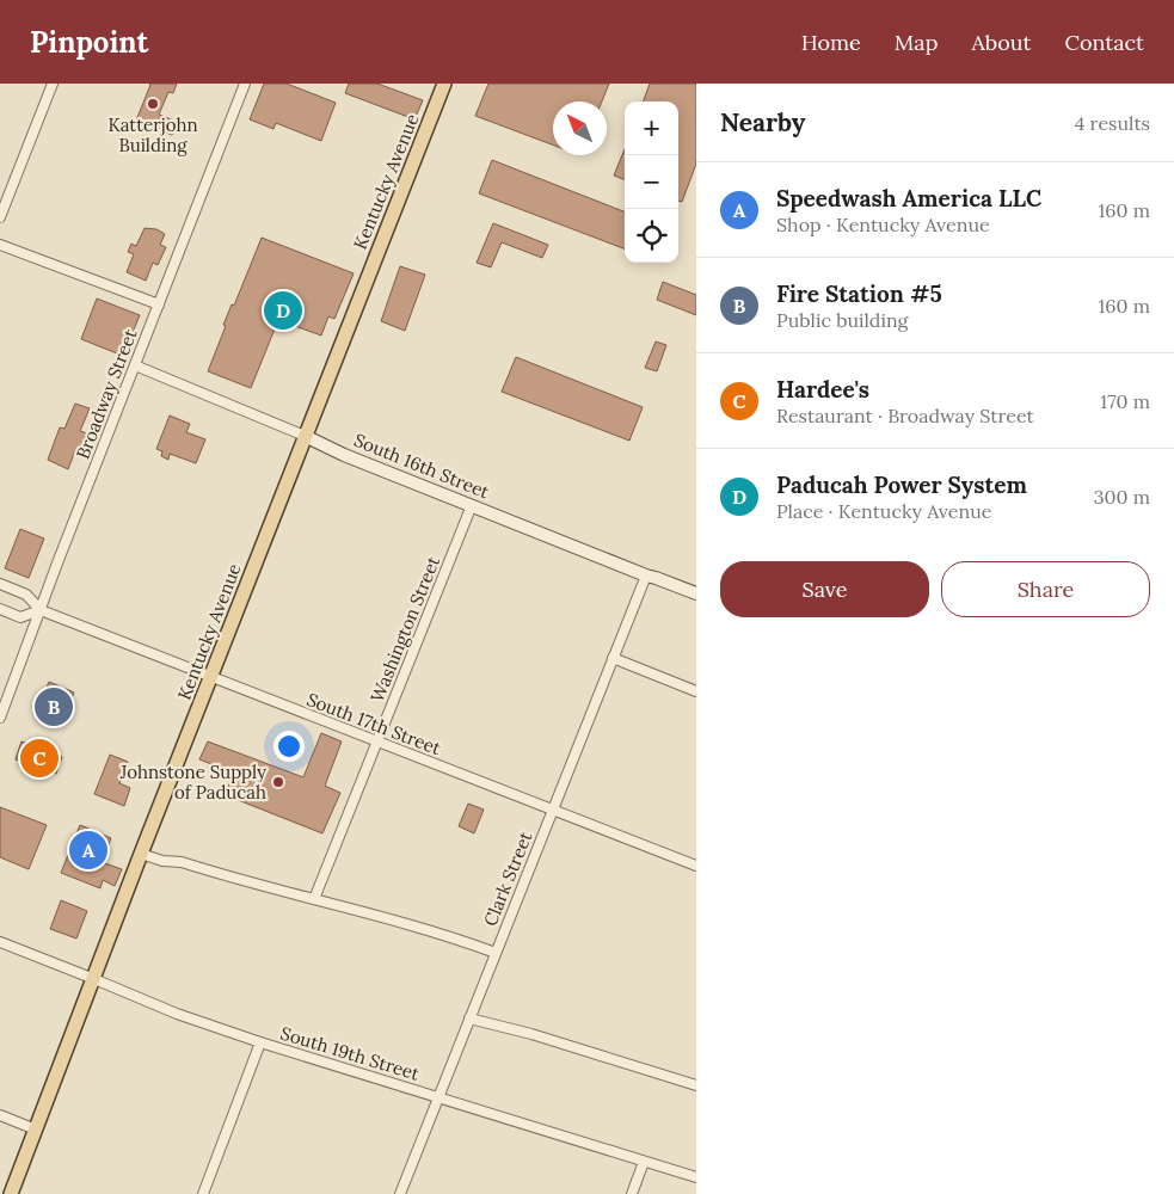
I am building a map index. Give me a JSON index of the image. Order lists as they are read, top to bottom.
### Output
{
  "streets": {
    "main road": ["Kentucky Avenue"],
    "street": [
      "Broadway Street",
      "South 16th Street",
      "Washington Street",
      "South 17th Street",
      "Clark Street",
      "South 19th Street"
    ]
  },
  "crossings": [
    ["Kentucky Avenue", "South 16th Street"],
    ["Kentucky Avenue", "South 17th Street"],
    ["Kentucky Avenue", "South 19th Street"],
    ["Broadway Street", "South 16th Street"],
    ["Broadway Street", "South 17th Street"],
    ["South 16th Street", "Washington Street"],
    ["South 16th Street", "Clark Street"],
    ["Washington Street", "South 17th Street"],
    ["South 17th Street", "Clark Street"],
    ["Clark Street", "South 19th Street"]
  ],
  "places": ["Katterjohn Building", "Johnstone Supply of Paducah"],
  "north": "top left",
  "page": {
    "header": "Pinpoint",
    "nav": [
      "Home",
      "Map",
      "About",
      "Contact"
    ],
    "heading": ["Nearby", "4 results"],
    "map_buttons": ["+", "−"],
    "list": [
      {
        "mark": "A",
        "name": "Speedwash America LLC",
        "note": "Shop · Kentucky Avenue",
        "value": "160 m"
      },
      {
        "mark": "B",
        "name": "Fire Station #5",
        "note": "Public building",
        "value": "160 m"
      },
      {
        "mark": "C",
        "name": "Hardee's",
        "note": "Restaurant · Broadway Street",
        "value": "170 m"
      },
      {
        "mark": "D",
        "name": "Paducah Power System",
        "note": "Place · Kentucky Avenue",
        "value": "300 m"
      }
    ],
    "pins": [
      "D",
      "B",
      "C",
      "A"
    ],
    "buttons": ["Save", "Share"]
  }
}
